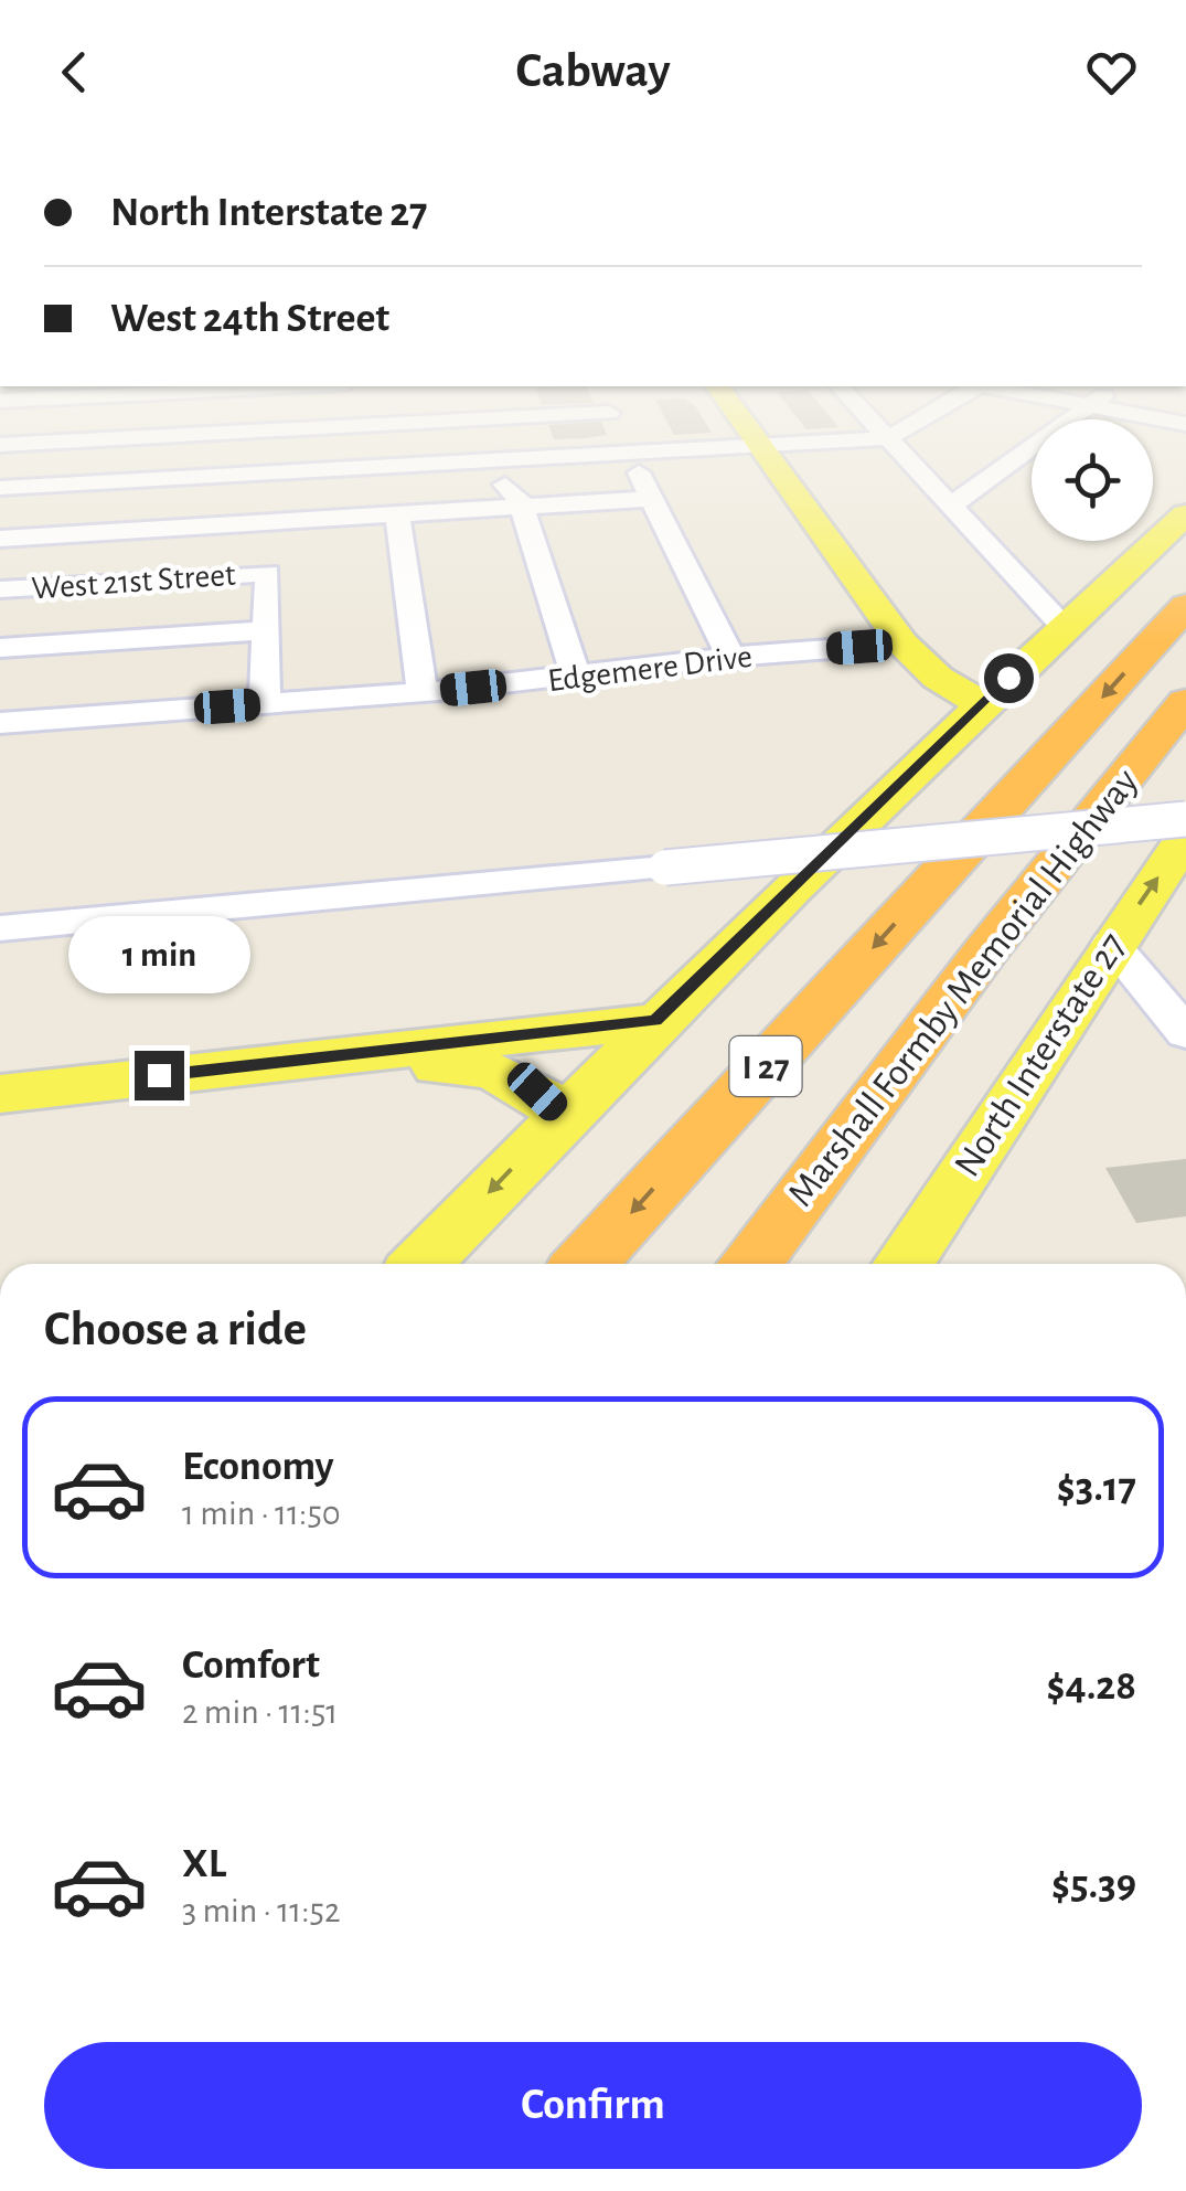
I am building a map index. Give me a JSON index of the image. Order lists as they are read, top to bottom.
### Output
{
  "streets": {
    "highway": ["Marshall Formby Memorial Highway", "I 27"],
    "main road": ["North Interstate 27"],
    "street": ["West 21st Street", "Edgemere Drive"]
  },
  "page": {
    "header": "Cabway",
    "banner": ["North Interstate 27", "West 24th Street"],
    "bubble": "1 min",
    "heading": "Choose a ride",
    "list": [
      {
        "name": "Economy",
        "note": "1 min · 11:50",
        "value": "$3.17"
      },
      {
        "name": "Comfort",
        "note": "2 min · 11:51",
        "value": "$4.28"
      },
      {
        "name": "XL",
        "note": "3 min · 11:52",
        "value": "$5.39"
      }
    ],
    "buttons": "Confirm"
  }
}
